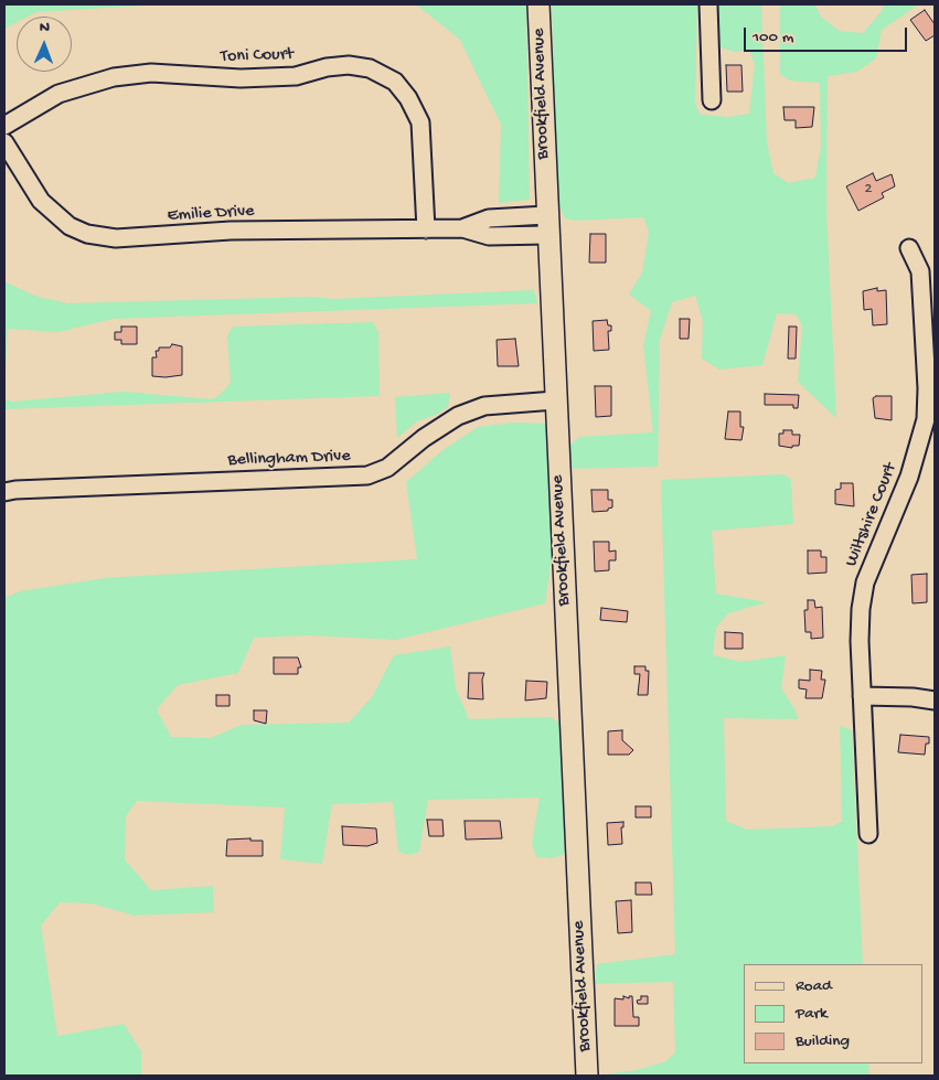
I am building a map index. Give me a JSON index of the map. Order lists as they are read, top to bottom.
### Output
{
  "streets": {
    "main road": ["Brookfield Avenue"],
    "street": [
      "Toni Court",
      "Emilie Drive",
      "Bellingham Drive",
      "Wiltshire Court"
    ]
  },
  "crossings": [
    ["Toni Court", "Emilie Drive"],
    ["Brookfield Avenue", "Emilie Drive"],
    ["Brookfield Avenue", "Bellingham Drive"]
  ],
  "house_numbers": ["2"],
  "legend": ["Road", "Park", "Building"],
  "scale_bar": "100 m",
  "north": "top"
}
